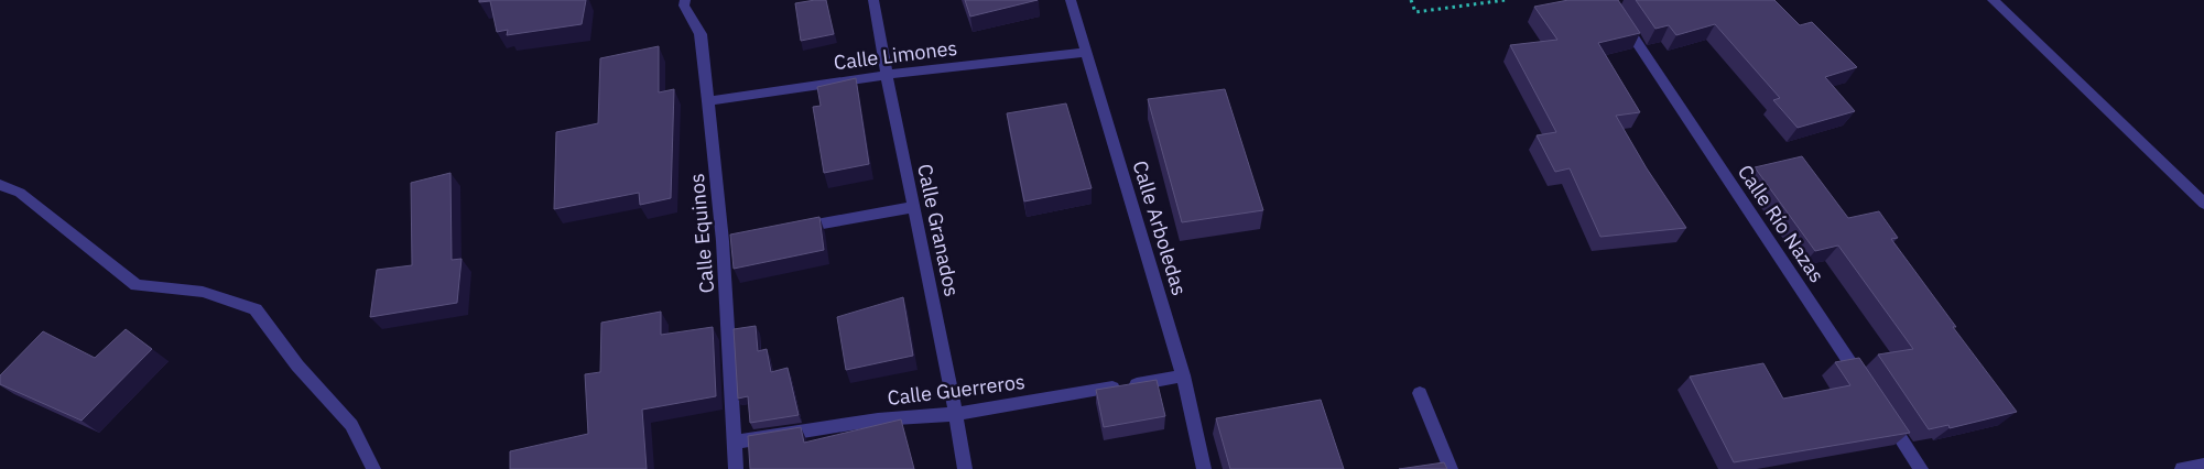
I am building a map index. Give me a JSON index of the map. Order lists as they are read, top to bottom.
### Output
{
  "streets": {
    "street": [
      "Calle Limones",
      "Calle Río Nazas",
      "Calle Arboledas",
      "Calle Granados",
      "Calle Equinos",
      "Calle Guerreros"
    ]
  },
  "crossings": [
    ["Calle Limones", "Calle Arboledas"],
    ["Calle Limones", "Calle Granados"],
    ["Calle Limones", "Calle Equinos"],
    ["Calle Arboledas", "Calle Guerreros"],
    ["Calle Granados", "Calle Guerreros"],
    ["Calle Equinos", "Calle Guerreros"]
  ]
}
